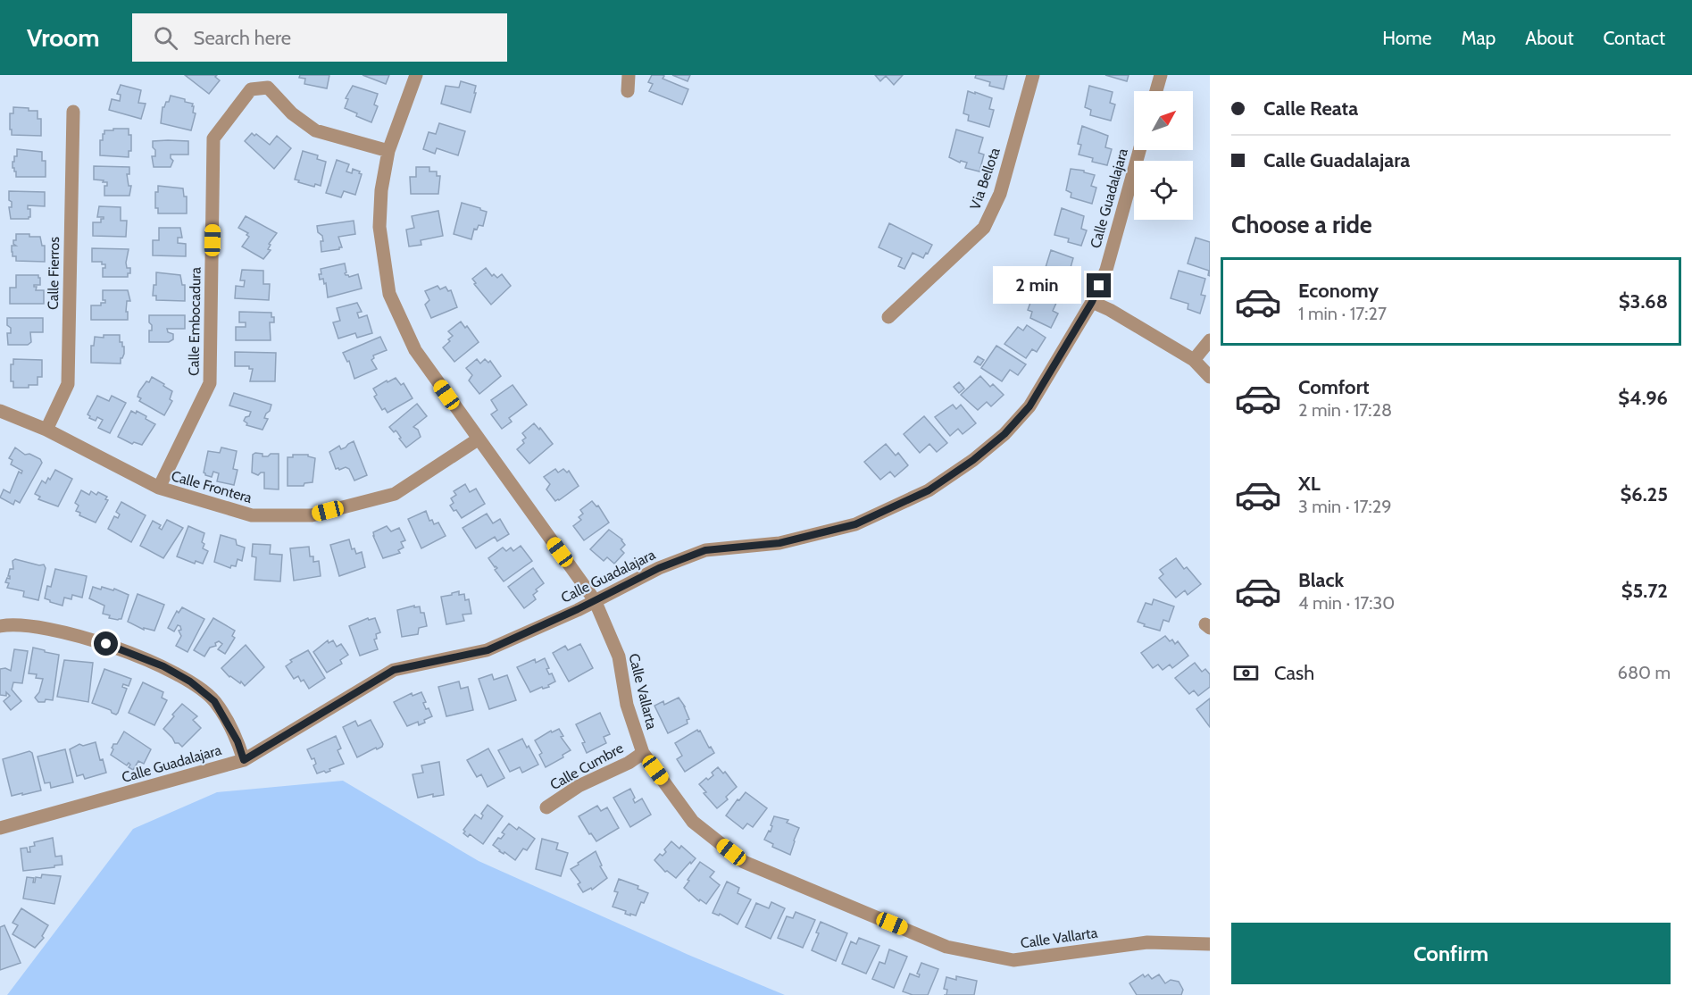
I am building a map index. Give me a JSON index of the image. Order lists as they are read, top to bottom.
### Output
{
  "streets": {
    "street": [
      "Via Bellota",
      "Calle Guadalajara",
      "Calle Fierros",
      "Calle Embocadura",
      "Calle Frontera",
      "Calle Vallarta",
      "Calle Cumbre"
    ]
  },
  "crossings": [
    ["Calle Guadalajara", "Calle Vallarta"],
    ["Calle Fierros", "Calle Frontera"],
    ["Calle Embocadura", "Calle Frontera"],
    ["Calle Embocadura", "Calle Vallarta"],
    ["Calle Frontera", "Calle Vallarta"],
    ["Calle Vallarta", "Calle Cumbre"]
  ],
  "north": "top right",
  "page": {
    "header": "Vroom",
    "search": "Search here",
    "nav": [
      "Home",
      "Map",
      "About",
      "Contact"
    ],
    "banner": ["Calle Reata", "Calle Guadalajara"],
    "heading": "Choose a ride",
    "list": [
      {
        "name": "Economy",
        "note": "1 min · 17:27",
        "value": "$3.68"
      },
      {
        "name": "Comfort",
        "note": "2 min · 17:28",
        "value": "$4.96"
      },
      {
        "name": "XL",
        "note": "3 min · 17:29",
        "value": "$6.25"
      },
      {
        "name": "Black",
        "note": "4 min · 17:30",
        "value": "$5.72"
      }
    ],
    "bubble": "2 min",
    "pay": ["Cash", "680 m"],
    "buttons": "Confirm"
  }
}
